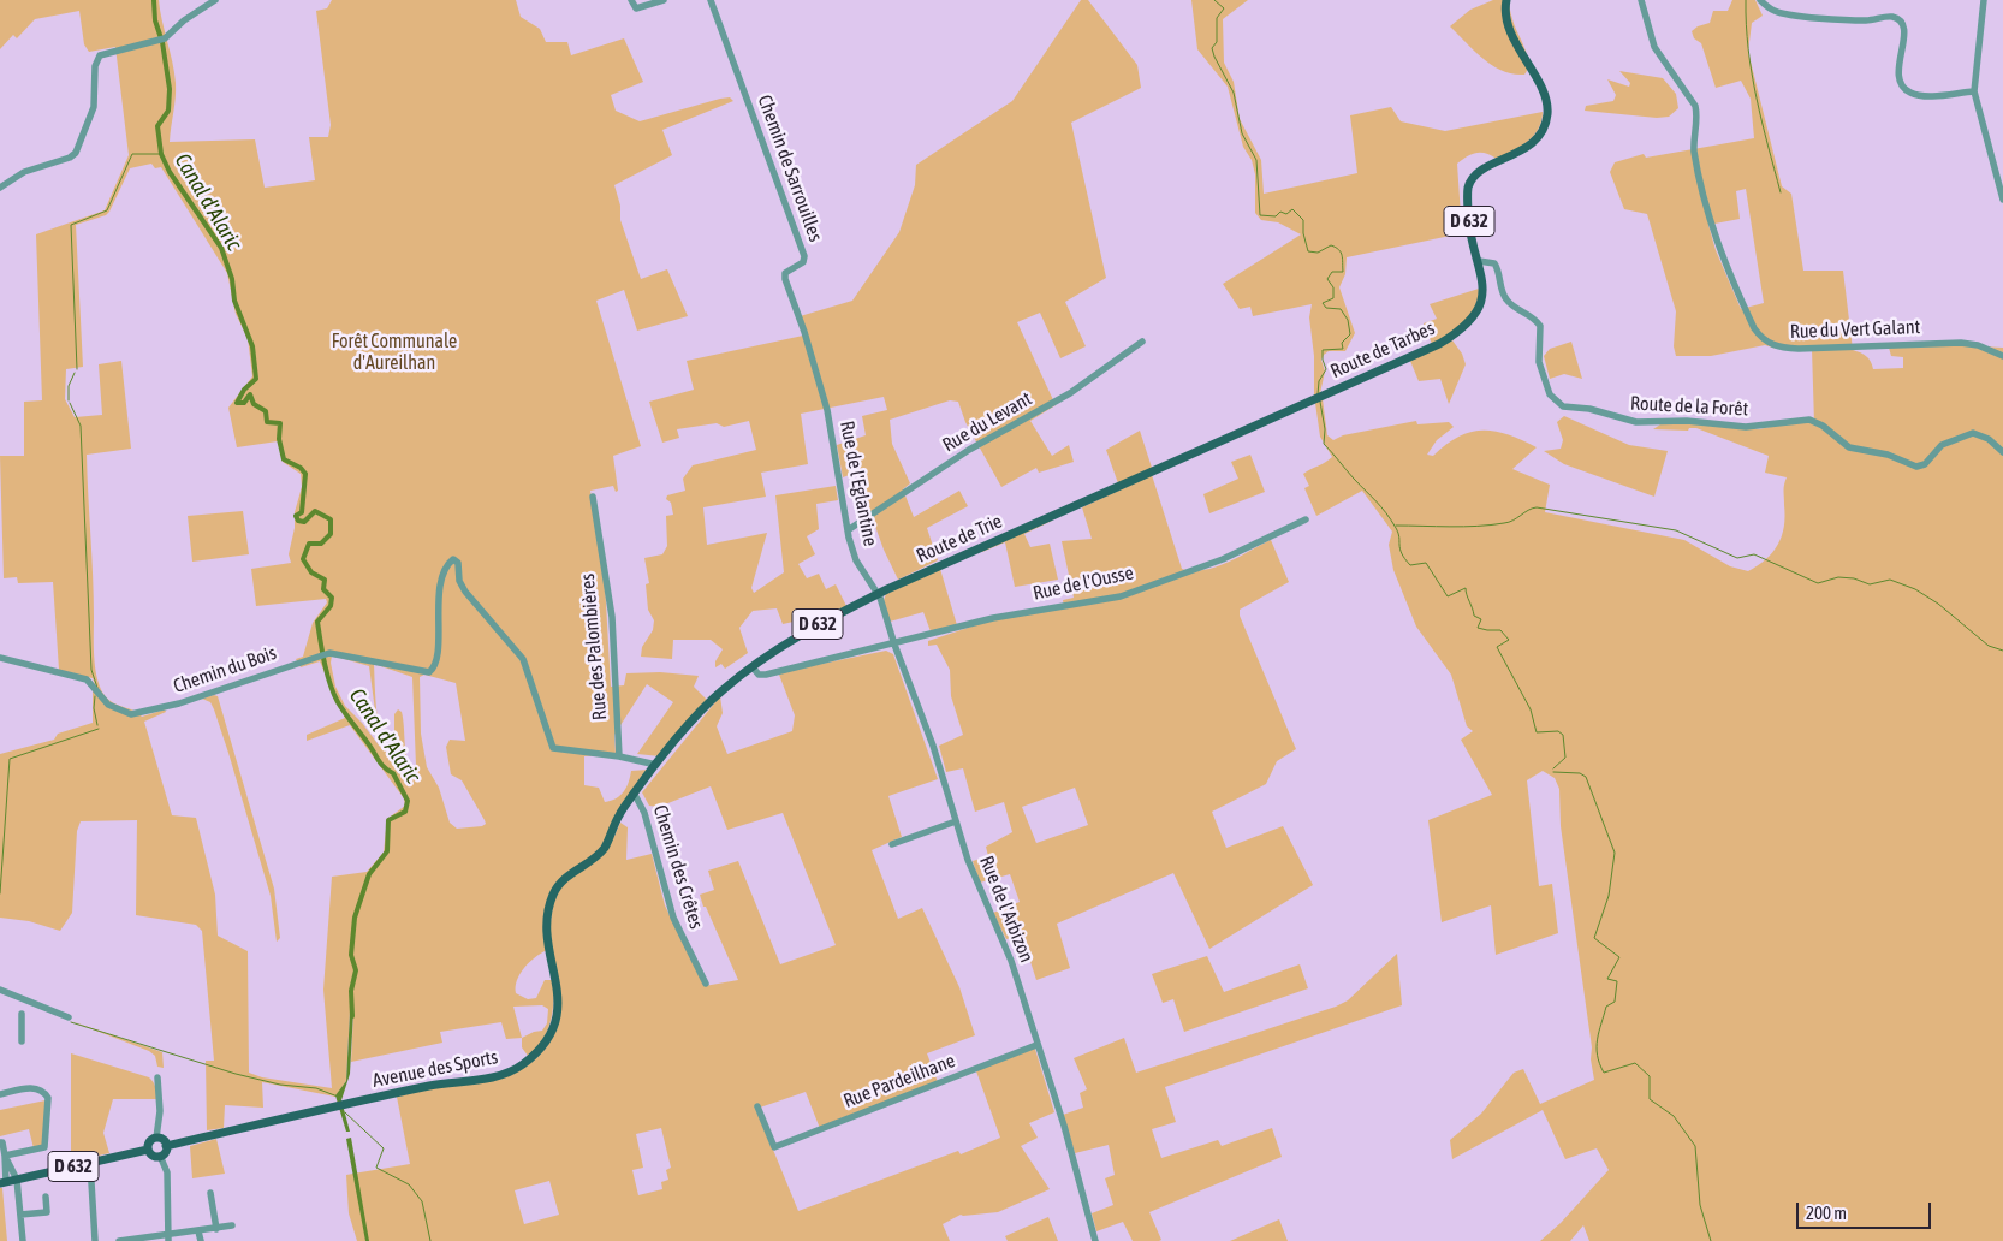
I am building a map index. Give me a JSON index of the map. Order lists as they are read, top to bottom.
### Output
{
  "streets": {
    "main road": [
      "D 632",
      "Route de Tarbes",
      "Route de Trie",
      "Avenue des Sports"
    ],
    "street": [
      "Chemin de Sarrouilles",
      "Rue du Vert Galant",
      "Route de la Forêt",
      "Rue du Levant",
      "Rue de l'Eglantine",
      "Rue de l'Ousse",
      "Rue des Palombières",
      "Chemin du Bois",
      "Chemin des Crêtes",
      "Rue de l'Arbizon",
      "Rue Pardeilhane"
    ]
  },
  "crossings": [
    ["Chemin de Sarrouilles", "Rue de l'Eglantine"],
    ["D 632", "Route de Trie"],
    ["D 632", "Chemin des Crêtes"],
    ["D 632", "Avenue des Sports"],
    ["Route de Tarbes", "Route de la Forêt"],
    ["Route de Tarbes", "Route de Trie"],
    ["Rue du Levant", "Rue de l'Eglantine"],
    ["Rue de l'Eglantine", "Route de Trie"],
    ["Rue de l'Eglantine", "Rue de l'Arbizon"],
    ["Route de Trie", "Rue de l'Ousse"],
    ["Route de Trie", "Rue de l'Arbizon"],
    ["Rue de l'Ousse", "Rue de l'Arbizon"],
    ["Rue des Palombières", "Chemin du Bois"],
    ["Chemin des Crêtes", "Avenue des Sports"],
    ["Rue de l'Arbizon", "Rue Pardeilhane"]
  ],
  "water": ["Canal d'Alaric"],
  "parks": ["Forêt Communale d'Aureilhan"],
  "scale_bar": "200 m"
}
